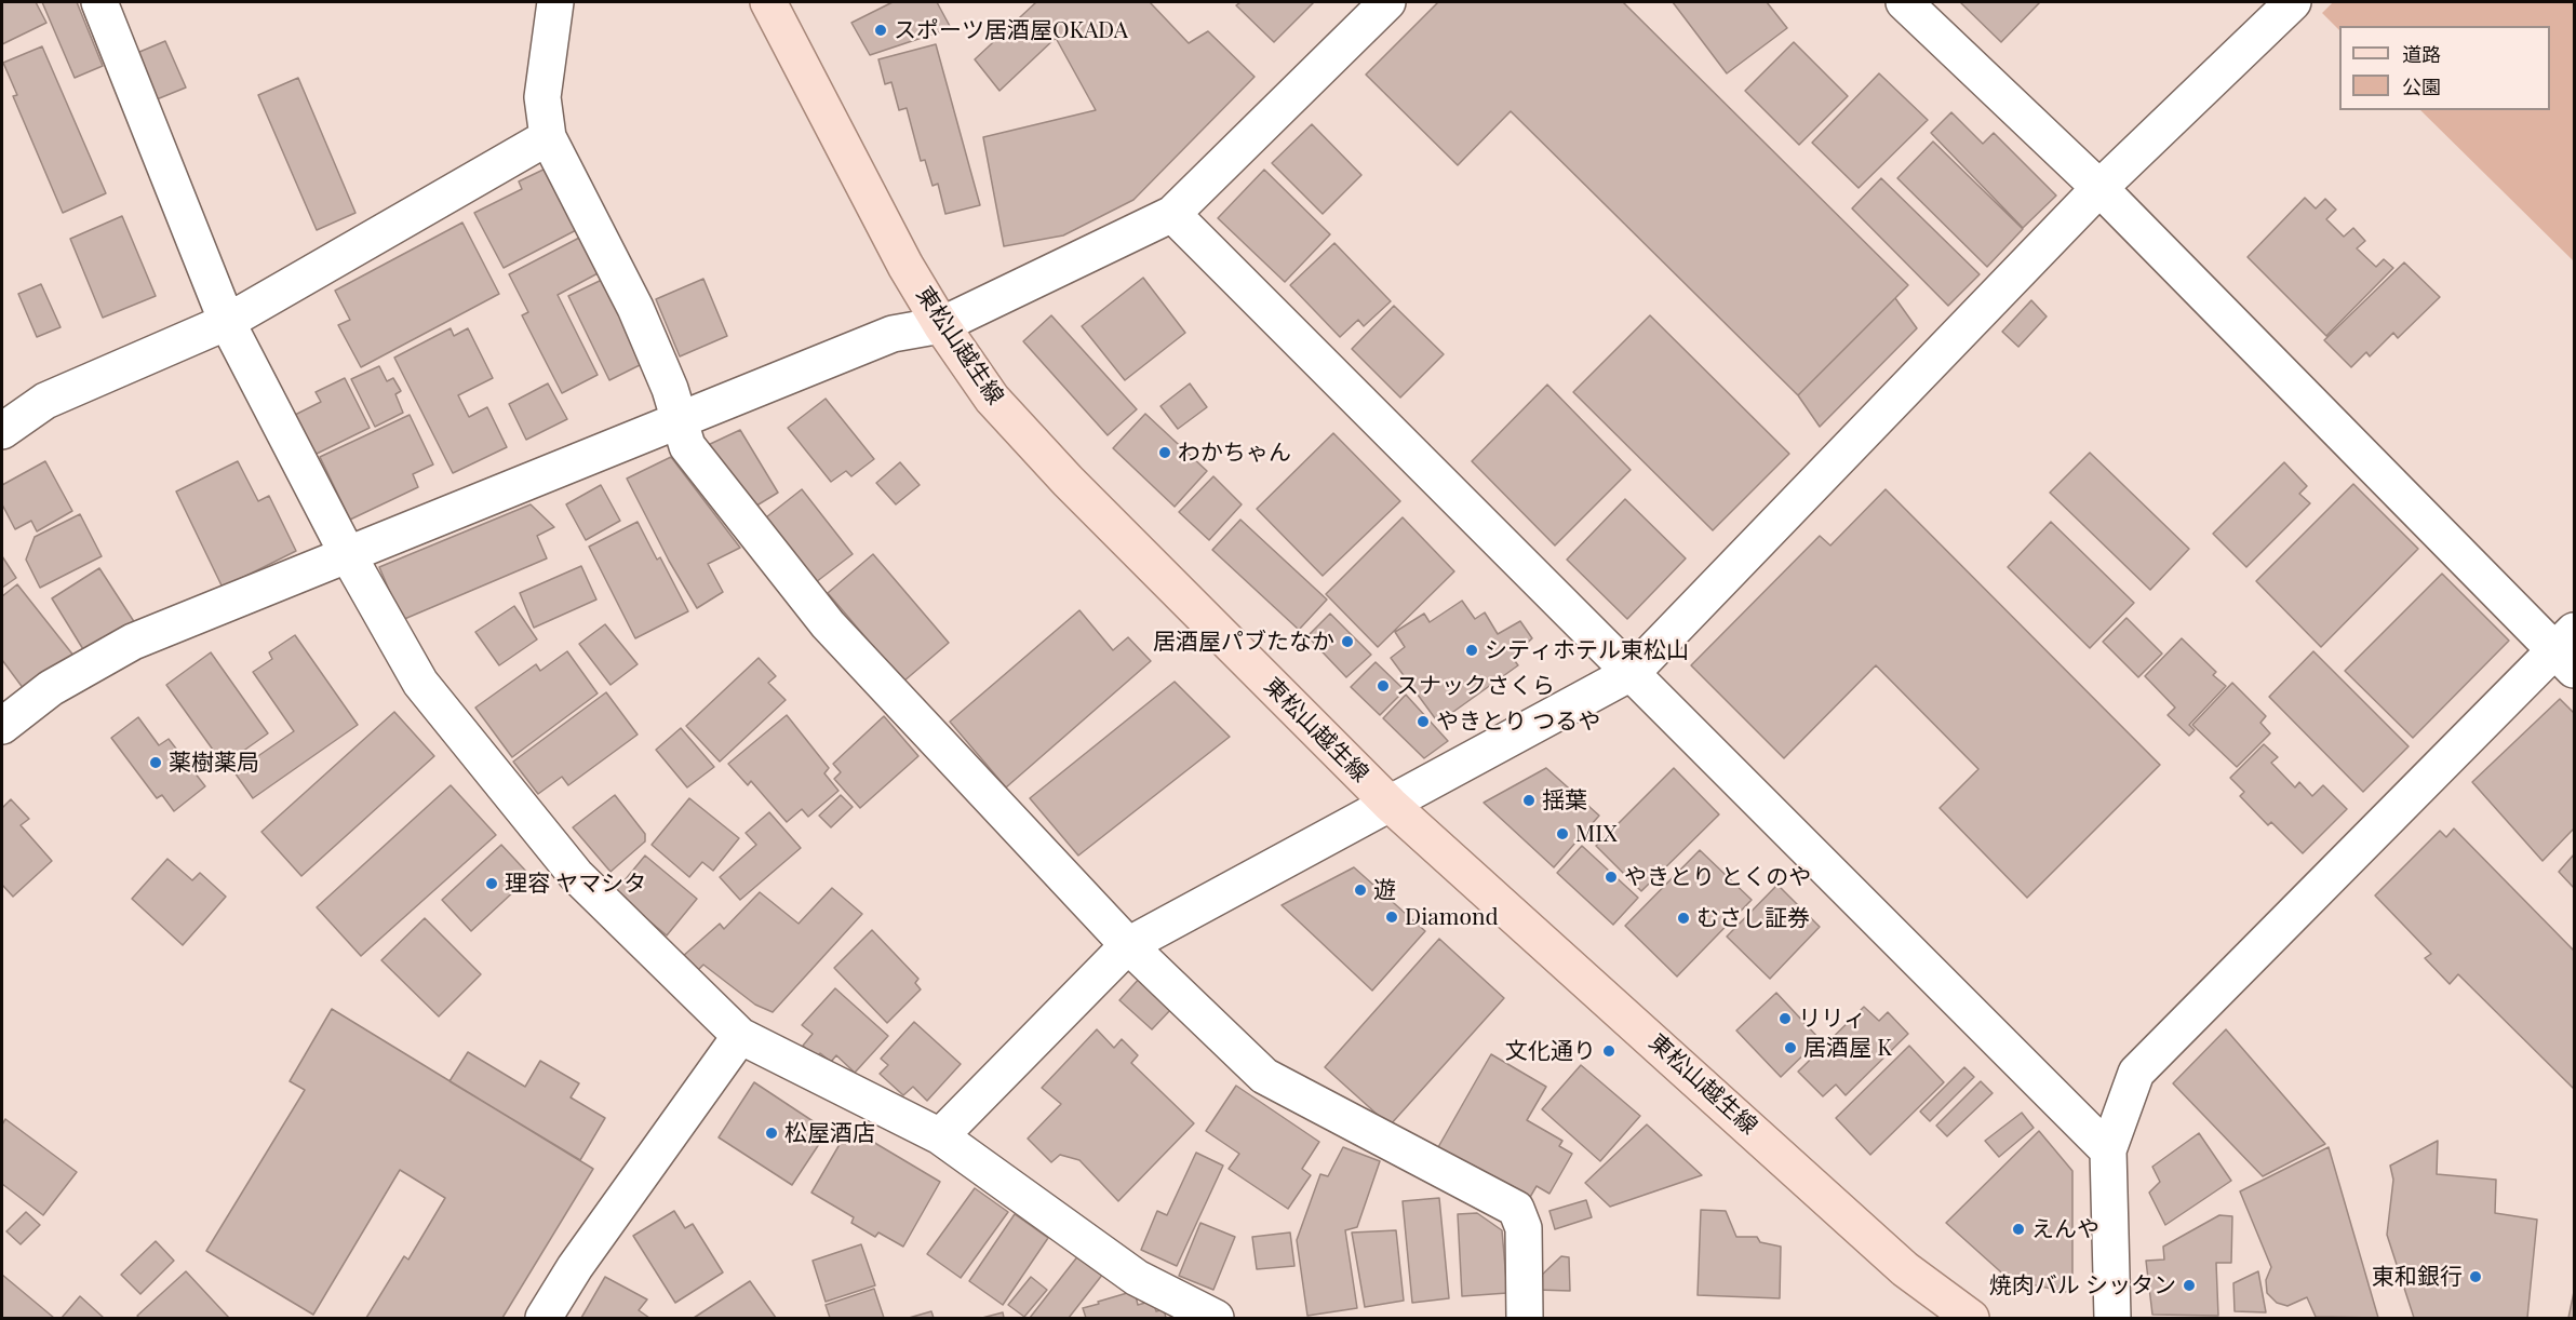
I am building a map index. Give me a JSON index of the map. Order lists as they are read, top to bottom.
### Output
{
  "streets": {
    "main road": ["東松山越生線"]
  },
  "places": [
    "スポーツ居酒屋OKADA",
    "わかちゃん",
    "居酒屋パブたなか",
    "シティホテル東松山",
    "スナックさくら",
    "やきとり つるや",
    "薬樹薬局",
    "揺葉",
    "MIX",
    "やきとり とくのや",
    "理容 ヤマシタ",
    "遊",
    "Diamond",
    "むさし証券",
    "リリィ",
    "居酒屋 K",
    "文化通り",
    "松屋酒店",
    "えんや",
    "東和銀行",
    "焼肉バル シッタン"
  ],
  "legend": ["道路", "公園"]
}
